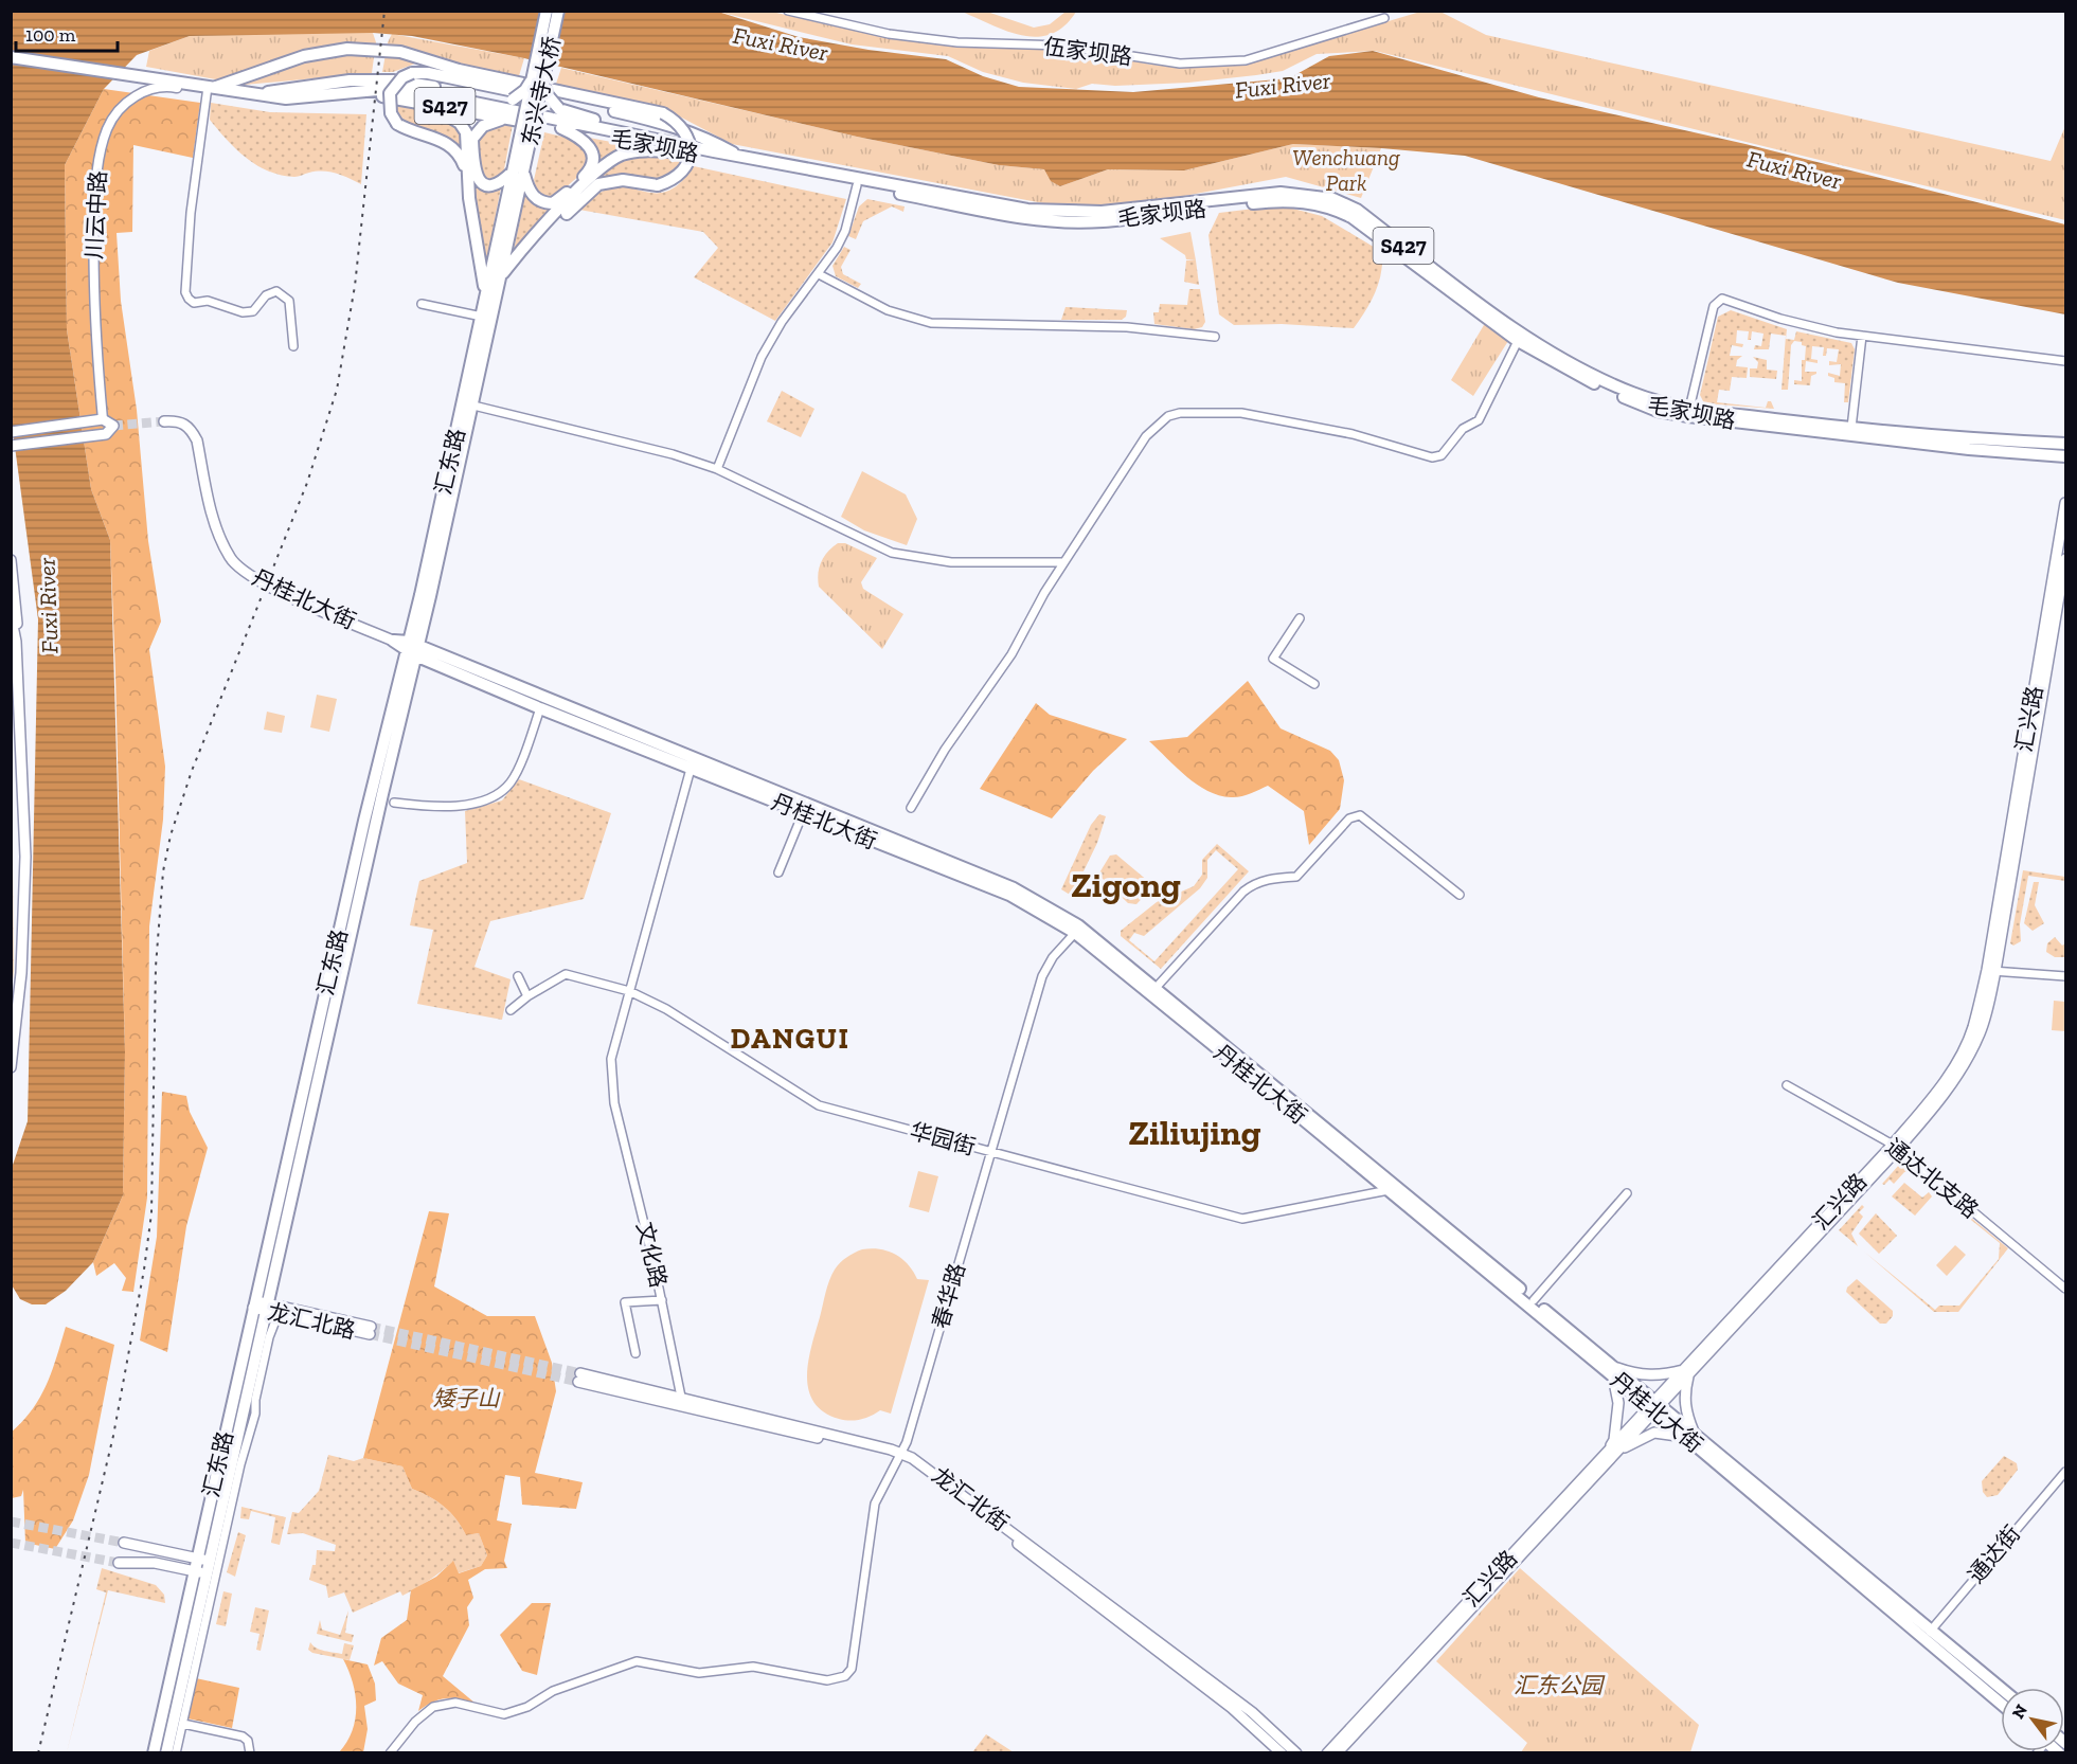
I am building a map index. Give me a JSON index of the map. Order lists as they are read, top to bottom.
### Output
{
  "streets": {
    "main road": [
      "东兴寺大桥",
      "S427",
      "毛家坝路",
      "汇东路",
      "丹桂北大街",
      "汇兴路",
      "龙汇北路",
      "龙汇北街"
    ],
    "street": [
      "伍家坝路",
      "川云中路",
      "华园街",
      "通达北支路",
      "文化路",
      "春华路",
      "通达街"
    ]
  },
  "crossings": [
    ["东兴寺大桥", "汇东路"],
    ["S427", "毛家坝路"],
    ["毛家坝路", "川云中路"],
    ["汇东路", "丹桂北大街"],
    ["汇东路", "龙汇北路"],
    ["丹桂北大街", "汇兴路"],
    ["丹桂北大街", "华园街"],
    ["丹桂北大街", "春华路"],
    ["丹桂北大街", "通达街"],
    ["汇兴路", "通达北支路"],
    ["华园街", "文化路"],
    ["华园街", "春华路"],
    ["文化路", "龙汇北街"],
    ["春华路", "龙汇北街"]
  ],
  "districts": ["Zigong", "DANGUI", "Ziliujing"],
  "water": ["Fuxi River"],
  "parks": ["Wenchuang Park", "矮子山", "汇东公园"],
  "scale_bar": "100 m",
  "north": "top left"
}
